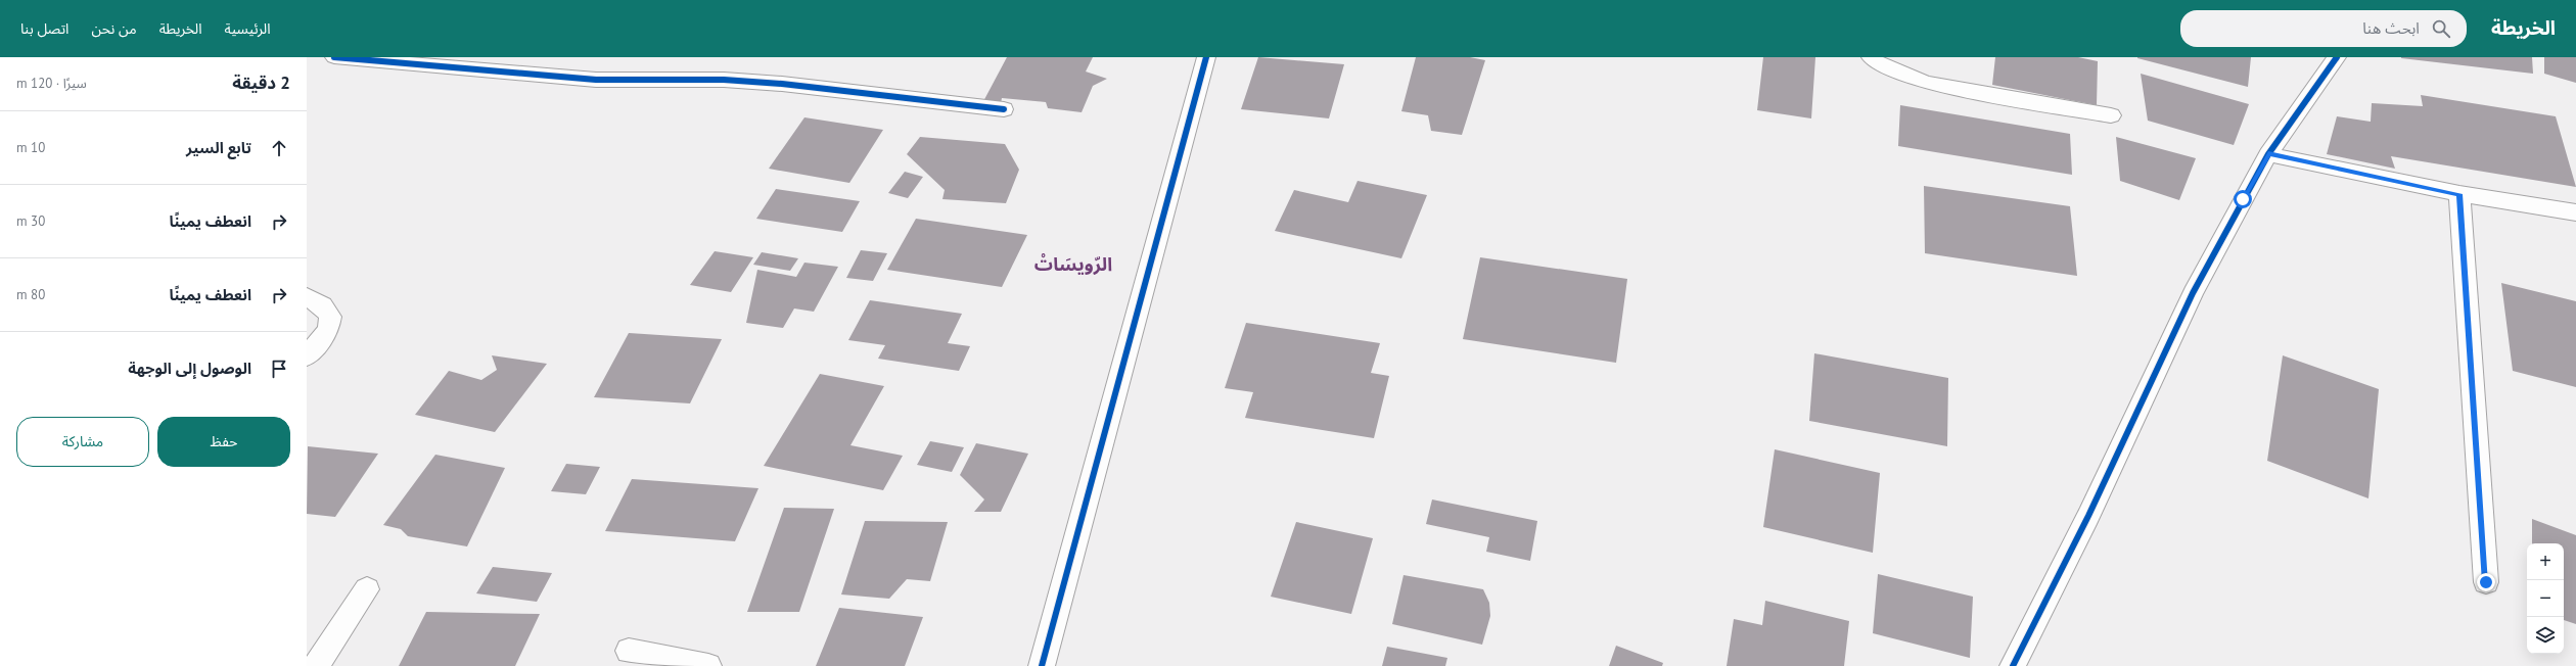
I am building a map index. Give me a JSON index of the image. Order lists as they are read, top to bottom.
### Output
{
  "districts": ["الرّويسَاتْ"],
  "page": {
    "header": "الخريطة",
    "search": "ابحث هنا",
    "nav": [
      "الرئيسية",
      "الخريطة",
      "من نحن",
      "اتصل بنا"
    ],
    "heading": ["2 دقيقة", "سيرًا · 120 m"],
    "list": [
      ["تابع السير", "10 m"],
      ["انعطف يمينًا", "30 m"],
      ["انعطف يمينًا", "80 m"],
      "الوصول إلى الوجهة"
    ],
    "buttons": ["حفظ", "مشاركة"],
    "map_buttons": ["+", "−"]
  }
}
